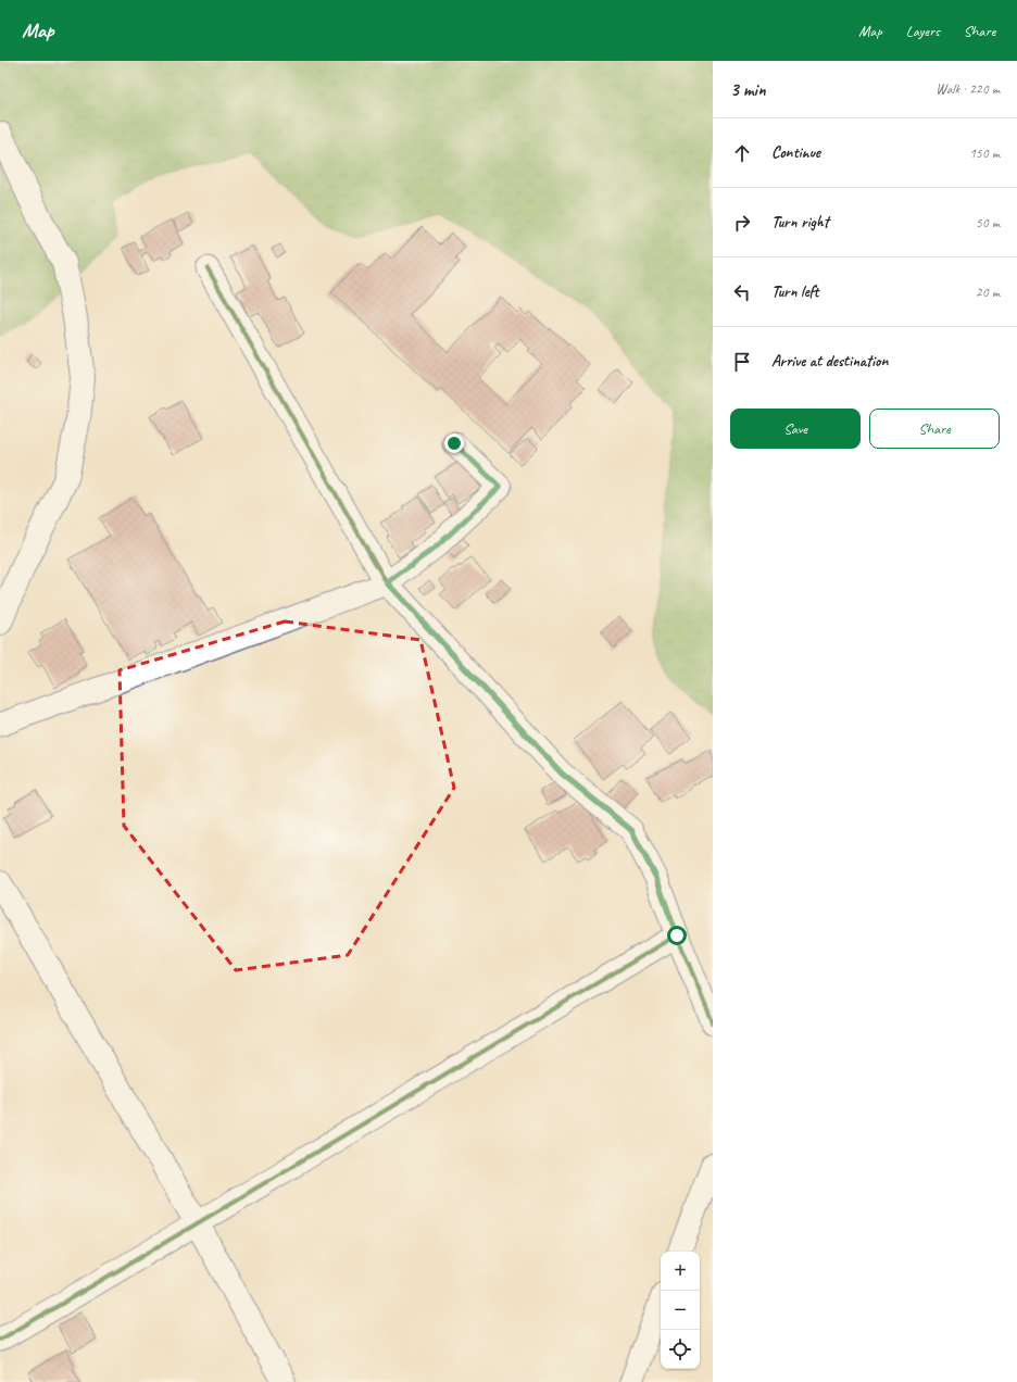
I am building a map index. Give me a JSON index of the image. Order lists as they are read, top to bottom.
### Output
{
  "page": {
    "header": "Map",
    "nav": ["Map", "Layers", "Share"],
    "heading": ["3 min", "Walk · 220 m"],
    "list": [
      ["Continue", "150 m"],
      ["Turn right", "50 m"],
      ["Turn left", "20 m"],
      "Arrive at destination"
    ],
    "buttons": ["Save", "Share"],
    "map_buttons": ["+", "−"]
  }
}
